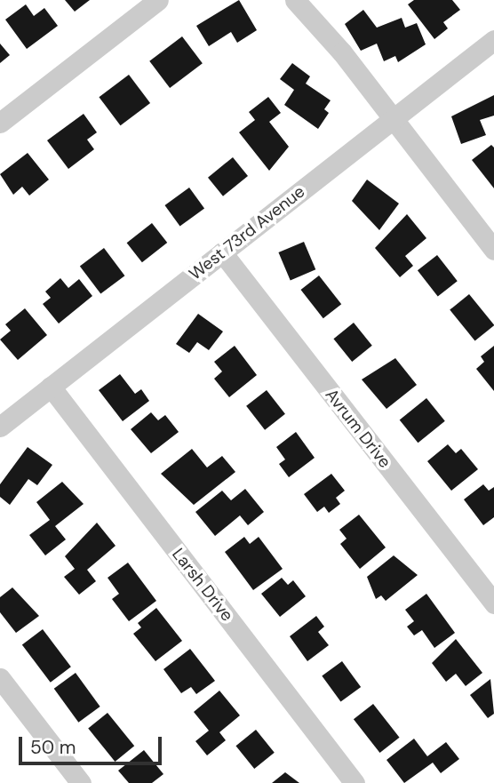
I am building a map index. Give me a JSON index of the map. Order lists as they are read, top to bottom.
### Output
{
  "streets": {
    "street": ["West 73rd Avenue", "Avrum Drive", "Larsh Drive"]
  },
  "crossings": [
    ["West 73rd Avenue", "Avrum Drive"],
    ["West 73rd Avenue", "Larsh Drive"]
  ],
  "scale_bar": "50 m"
}
